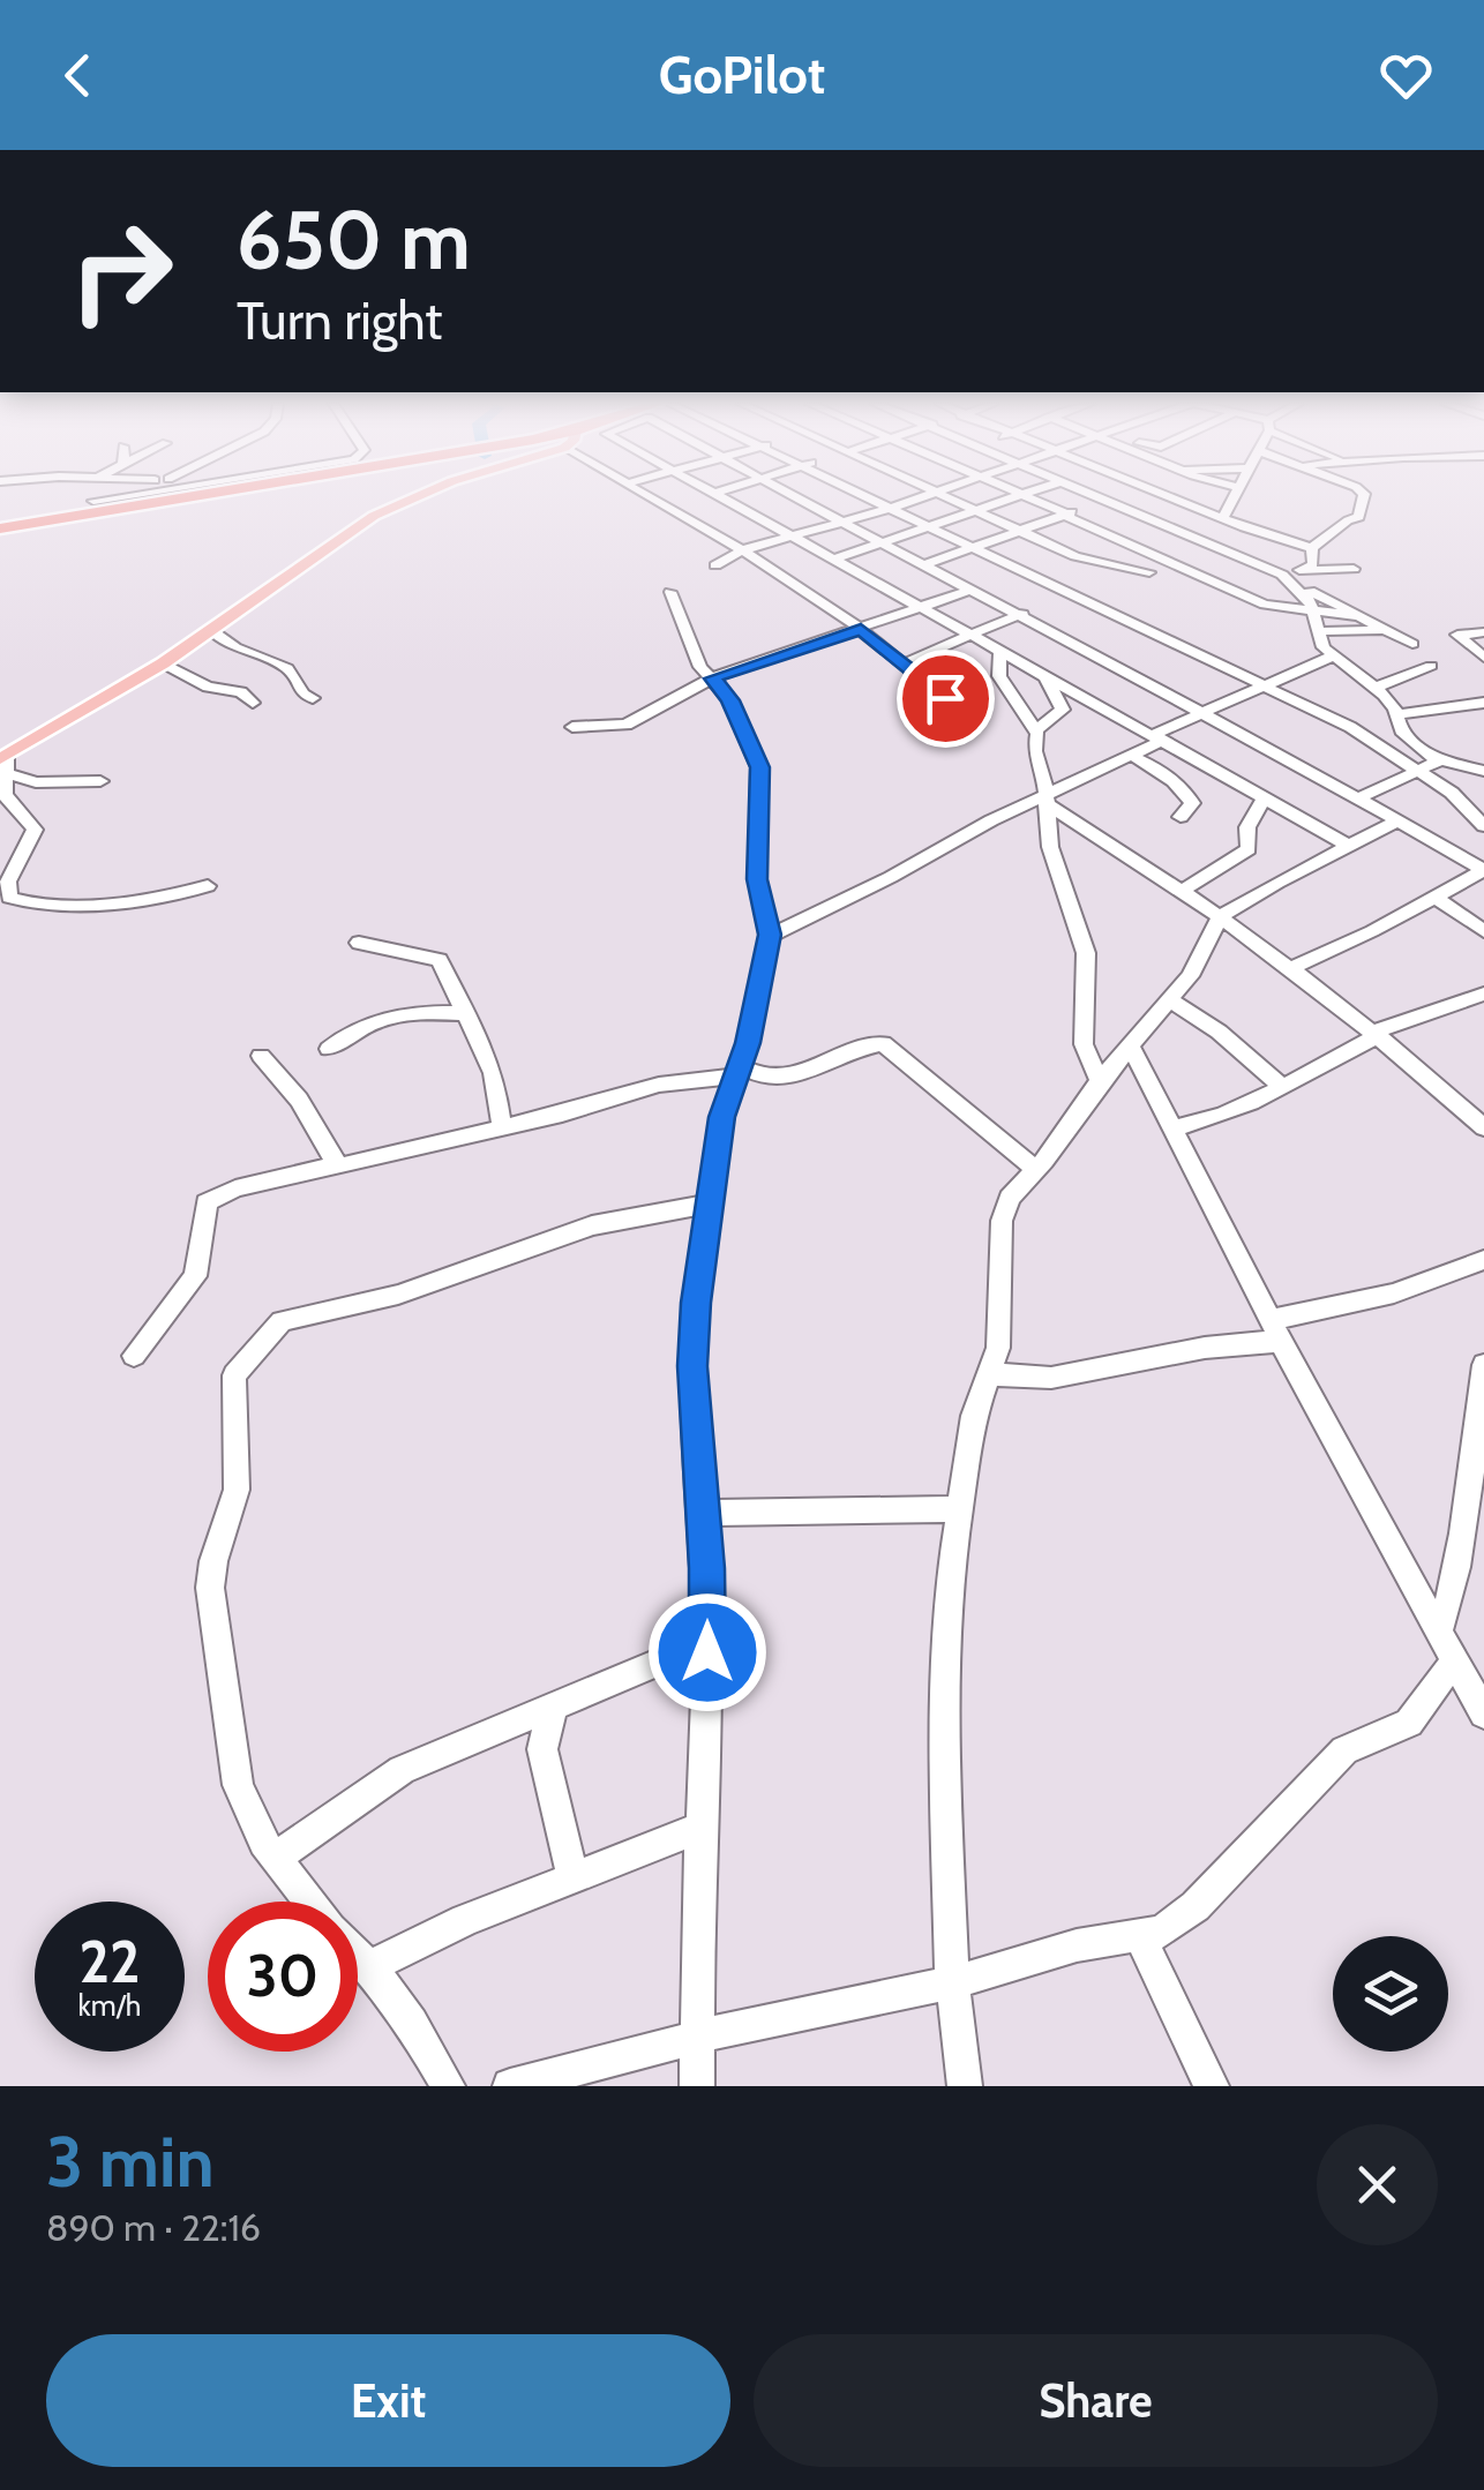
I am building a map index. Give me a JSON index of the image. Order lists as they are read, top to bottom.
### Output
{
  "page": {
    "header": "GoPilot",
    "turn": ["650 m", "Turn right"],
    "speed": "22 km/h",
    "limit": "30",
    "heading": ["3 min", "890 m · 22:16"],
    "buttons": ["Exit", "Share"]
  }
}
